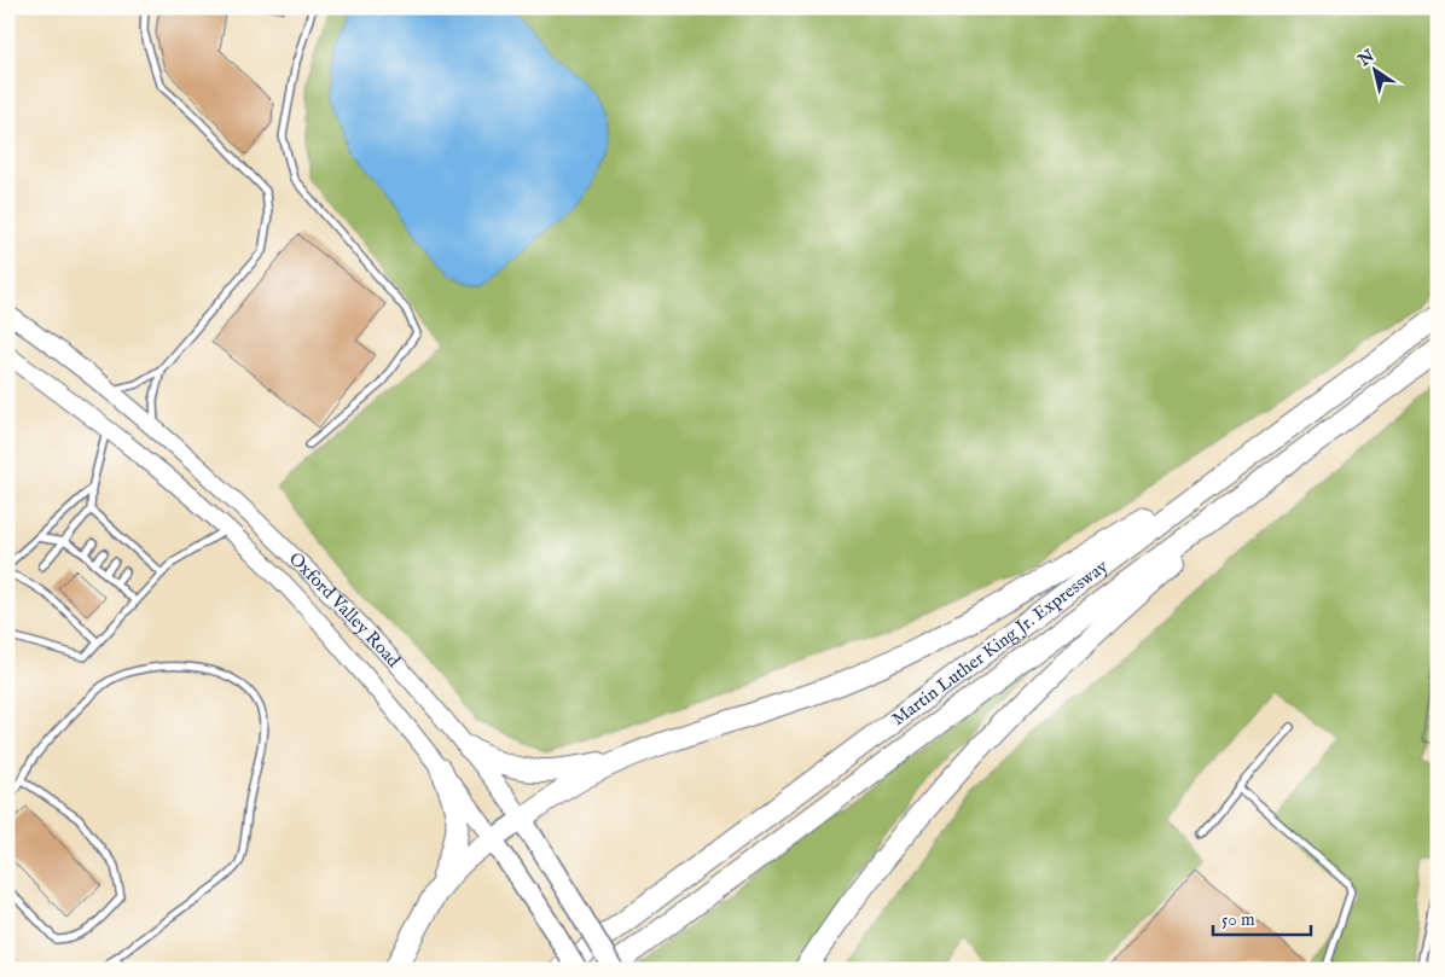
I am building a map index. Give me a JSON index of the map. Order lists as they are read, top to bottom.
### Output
{
  "streets": {
    "highway": ["Martin Luther King Jr. Expressway"],
    "main road": ["Oxford Valley Road"]
  },
  "scale_bar": "50 m",
  "north": "top left"
}
